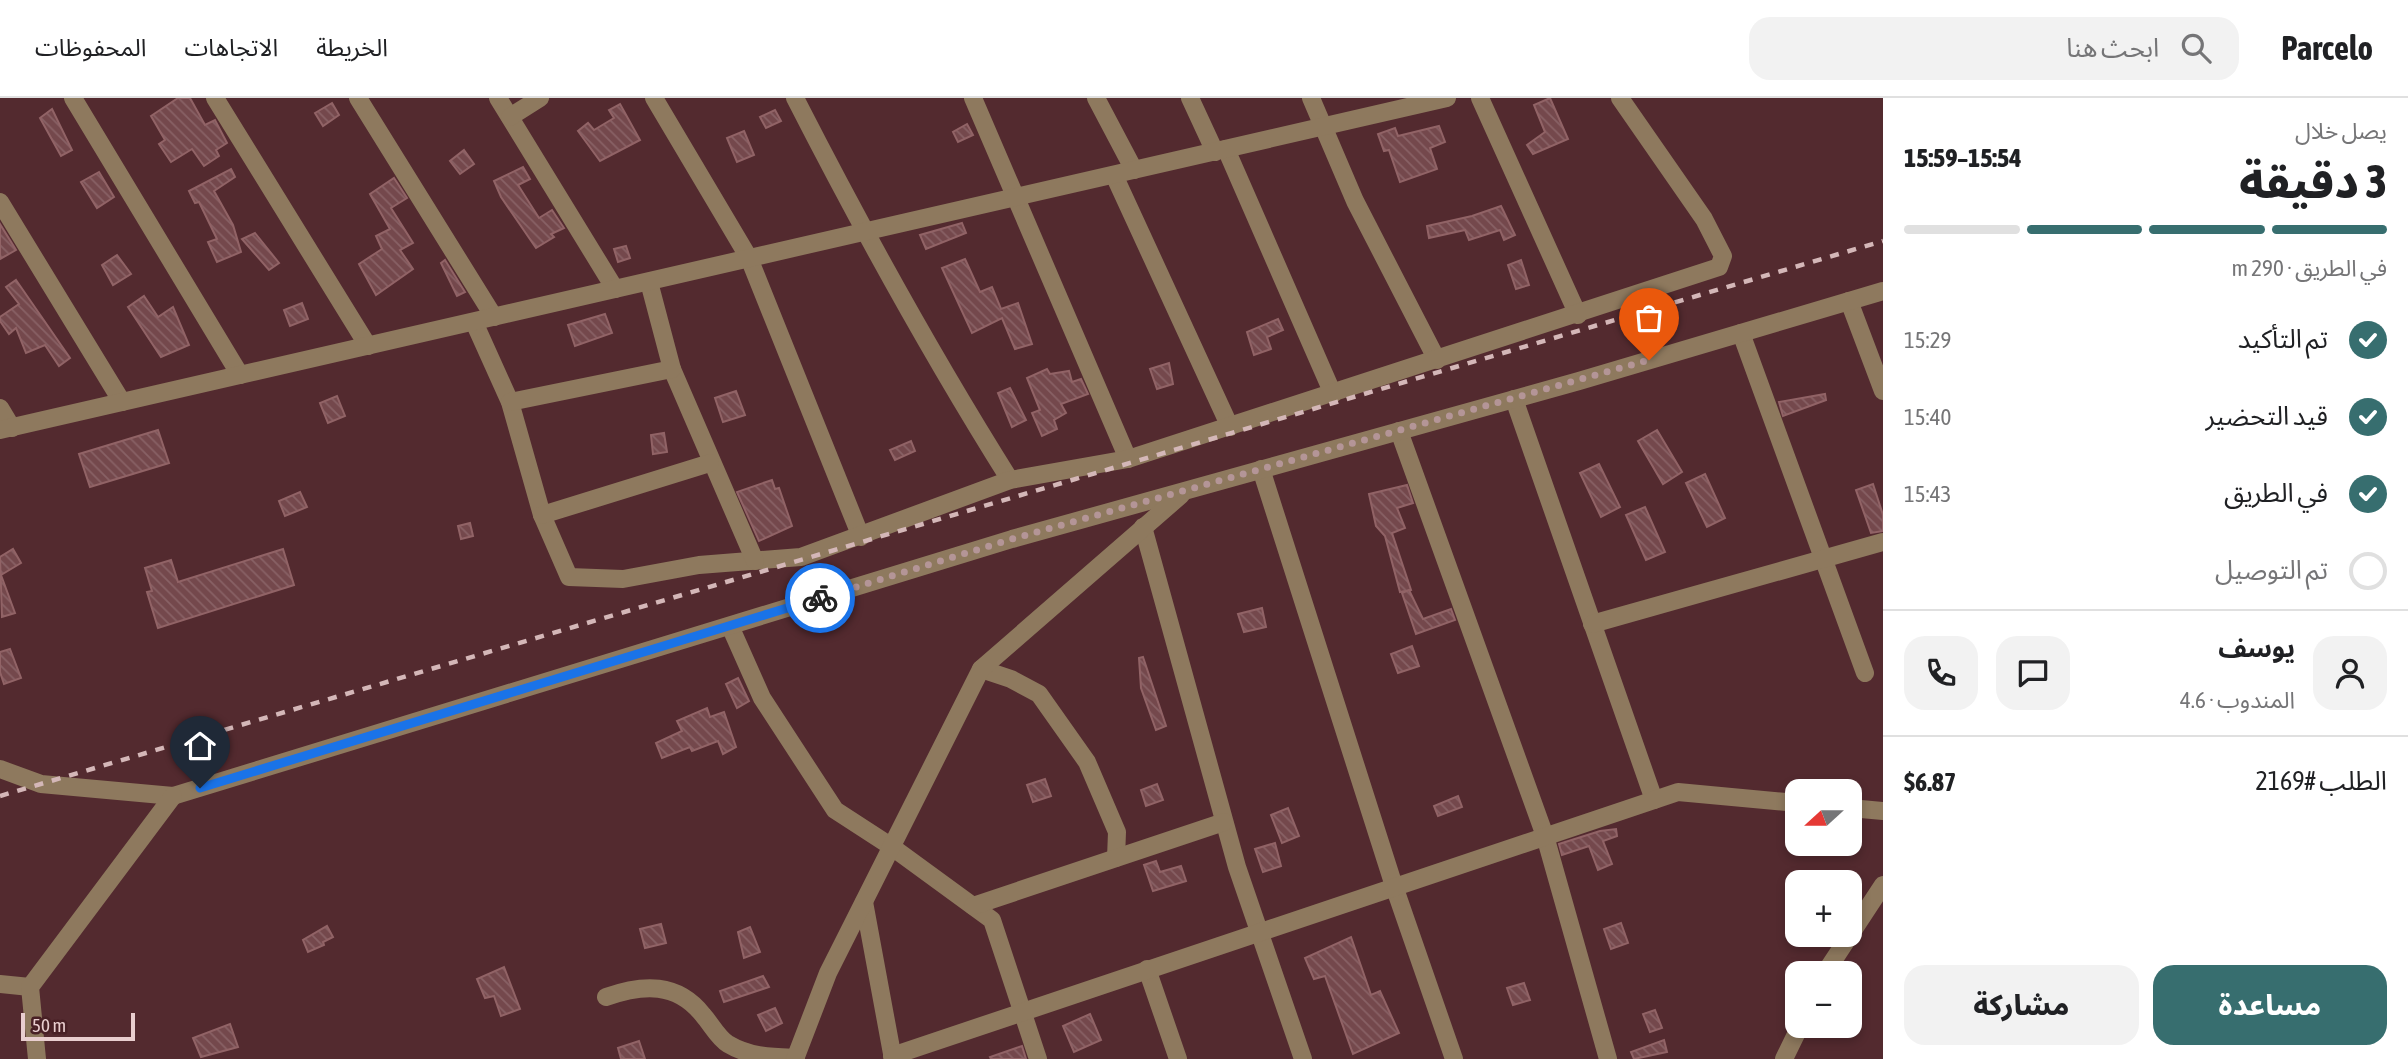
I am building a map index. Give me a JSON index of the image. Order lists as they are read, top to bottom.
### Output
{
  "scale_bar": "50 m",
  "north": "left",
  "page": {
    "header": "Parcelo",
    "search": "ابحث هنا",
    "nav": ["الخريطة", "الاتجاهات", "المحفوظات"],
    "heading": ["3 دقيقة", "يصل خلال", "15:54–15:59"],
    "panel": [
      "يوسف",
      "المندوب · 4.6",
      "الطلب #2169",
      "$6.87"
    ],
    "bar": "في الطريق · 290 m",
    "list": [
      ["تم التأكيد", "15:29"],
      ["قيد التحضير", "15:40"],
      ["في الطريق", "15:43"],
      "تم التوصيل"
    ],
    "map_buttons": ["+", "−"],
    "buttons": ["مساعدة", "مشاركة"],
    "scale": "50 m"
  }
}
